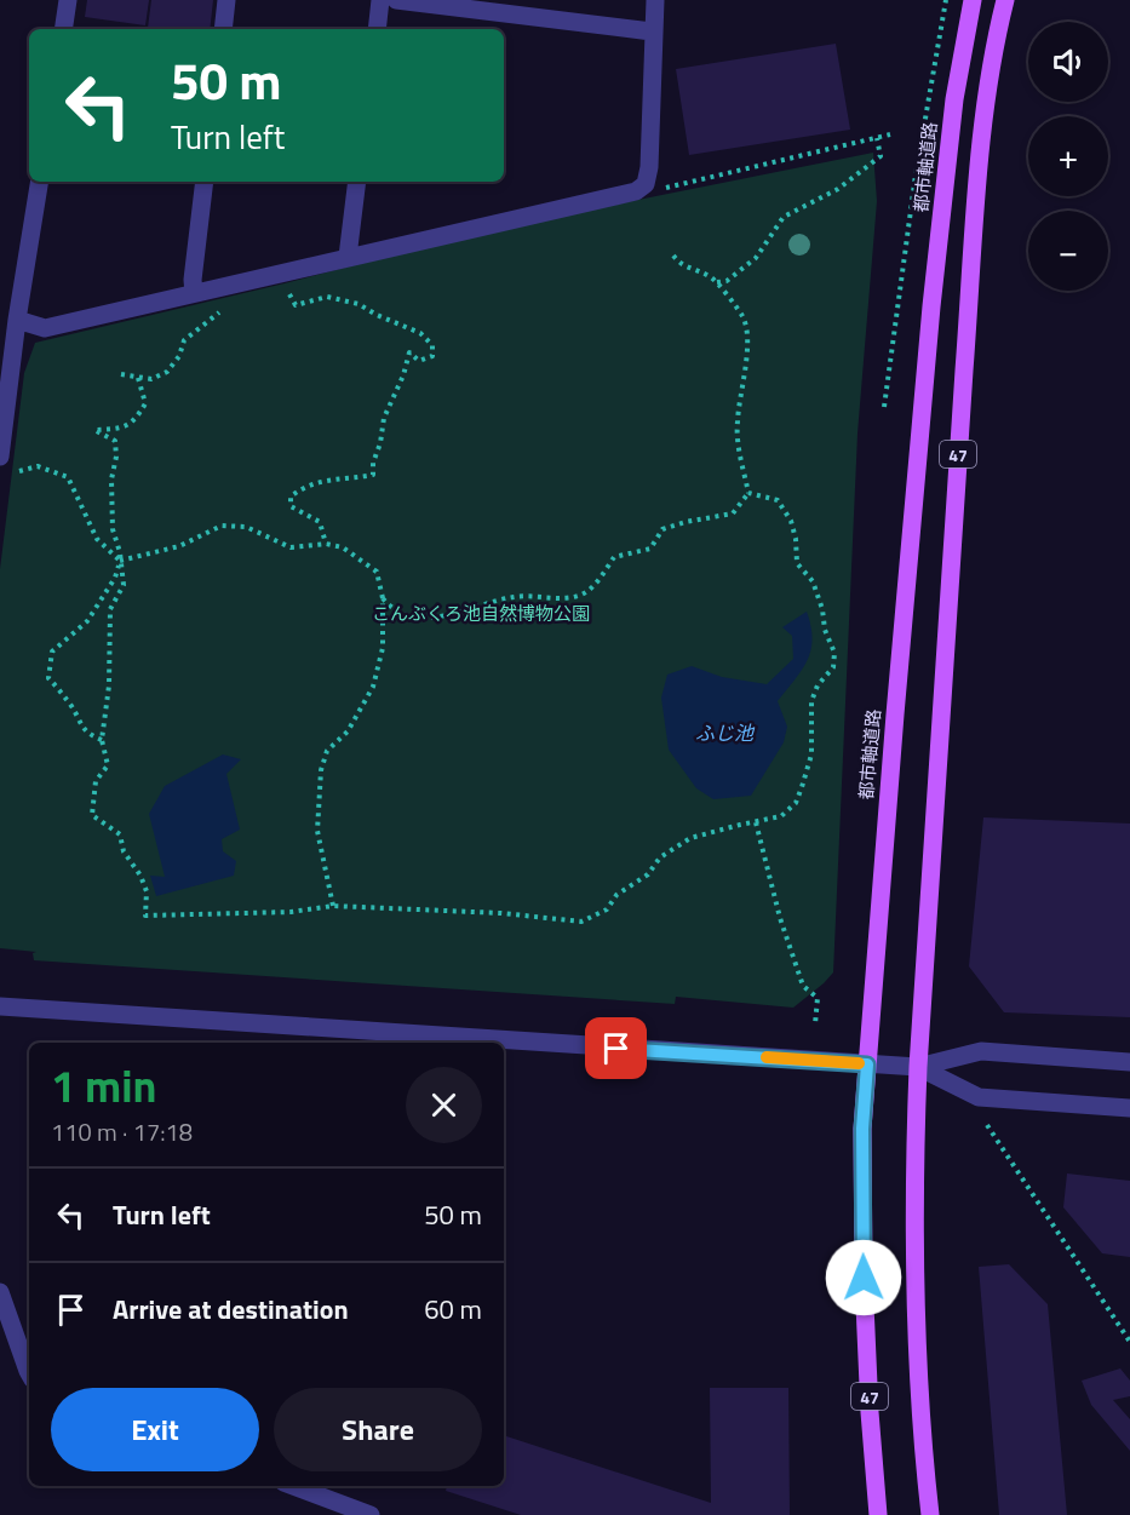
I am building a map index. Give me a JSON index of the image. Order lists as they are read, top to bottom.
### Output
{
  "streets": {
    "main road": ["都市軸道路", "47"]
  },
  "water": ["ふじ池"],
  "parks": ["こんぶくろ池自然博物公園"],
  "page": {
    "map_buttons": ["+", "−"],
    "turn": ["50 m", "Turn left"],
    "heading": ["1 min", "110 m · 17:18"],
    "list": [
      {
        "name": "Turn left",
        "value": "50 m"
      },
      {
        "name": "Arrive at destination",
        "value": "60 m"
      }
    ],
    "buttons": ["Exit", "Share"]
  }
}
